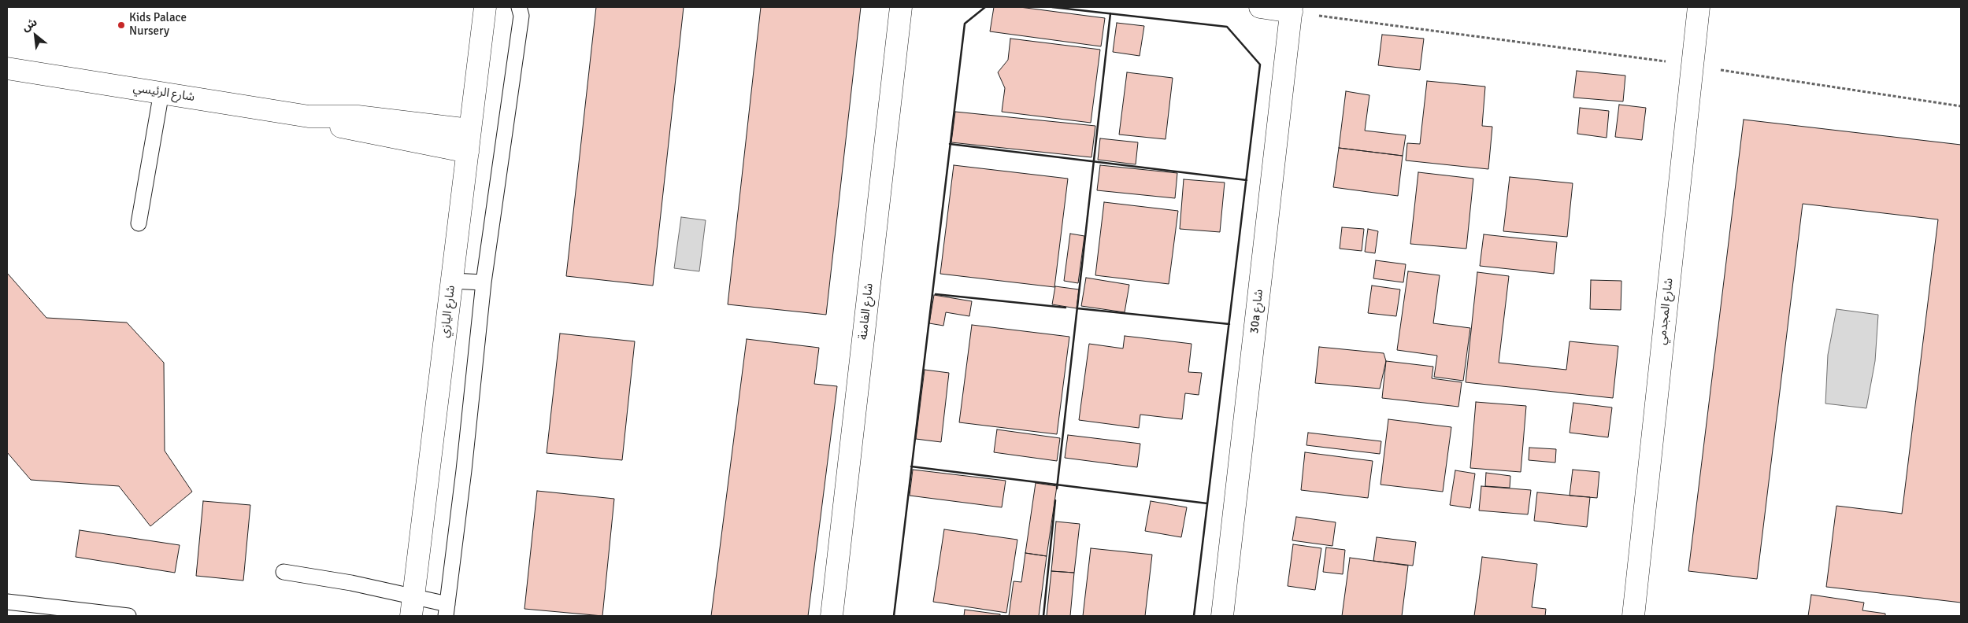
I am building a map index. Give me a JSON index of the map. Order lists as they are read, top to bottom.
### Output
{
  "streets": {
    "street": [
      "شارع الرئيسي",
      "شارع اليازي",
      "شارع الفامنة",
      "30a شارع",
      "شارع المجدمي"
    ]
  },
  "crossings": [
    ["شارع الرئيسي", "شارع اليازي"]
  ],
  "places": ["Kids Palace Nursery"],
  "north": "top left"
}
